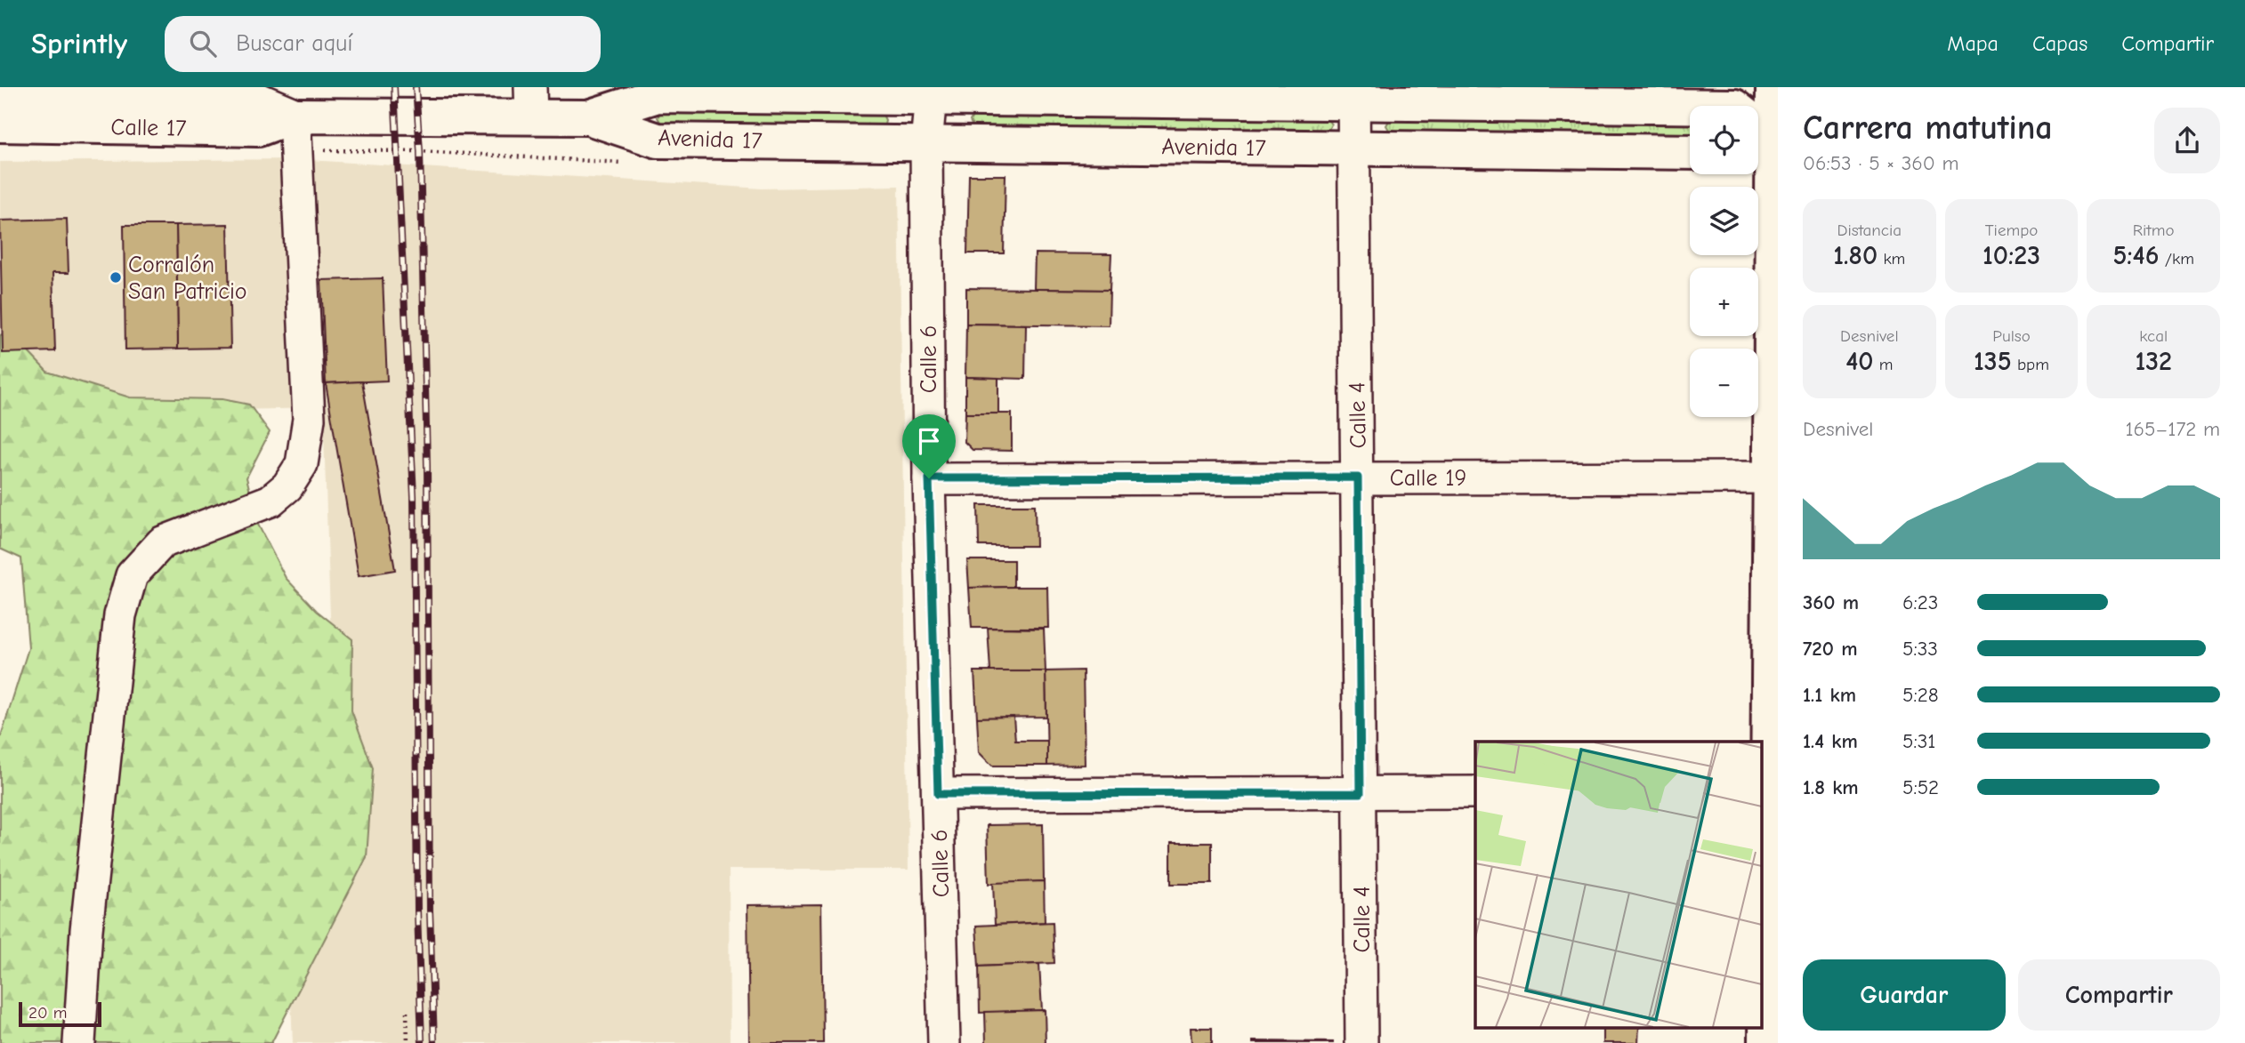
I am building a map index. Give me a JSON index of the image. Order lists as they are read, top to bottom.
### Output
{
  "streets": {
    "main road": ["Calle 17", "Avenida 17"],
    "street": ["Calle 6", "Calle 4", "Calle 19"]
  },
  "crossings": [
    ["Calle 17", "Avenida 17"],
    ["Avenida 17", "Calle 6"],
    ["Avenida 17", "Calle 4"],
    ["Calle 6", "Calle 19"],
    ["Calle 4", "Calle 19"]
  ],
  "places": ["Corralón San Patricio"],
  "scale_bar": "20 m",
  "page": {
    "header": "Sprintly",
    "search": "Buscar aquí",
    "nav": ["Mapa", "Capas", "Compartir"],
    "heading": ["Carrera matutina", "06:53 · 5 × 360 m"],
    "map_buttons": ["+", "−"],
    "stats": [
      ["Distancia", "1.80 km"],
      ["Tiempo", "10:23"],
      ["Ritmo", "5:46 /km"],
      ["Desnivel", "40 m"],
      ["Pulso", "135 bpm"],
      ["kcal", "132"]
    ],
    "chart": ["Desnivel", "165–172 m"],
    "list": [
      {
        "name": "360 m",
        "note": "6:23"
      },
      {
        "name": "720 m",
        "note": "5:33"
      },
      {
        "name": "1.1 km",
        "note": "5:28"
      },
      {
        "name": "1.4 km",
        "note": "5:31"
      },
      {
        "name": "1.8 km",
        "note": "5:52"
      }
    ],
    "buttons": ["Guardar", "Compartir"],
    "scale": "20 m"
  }
}
